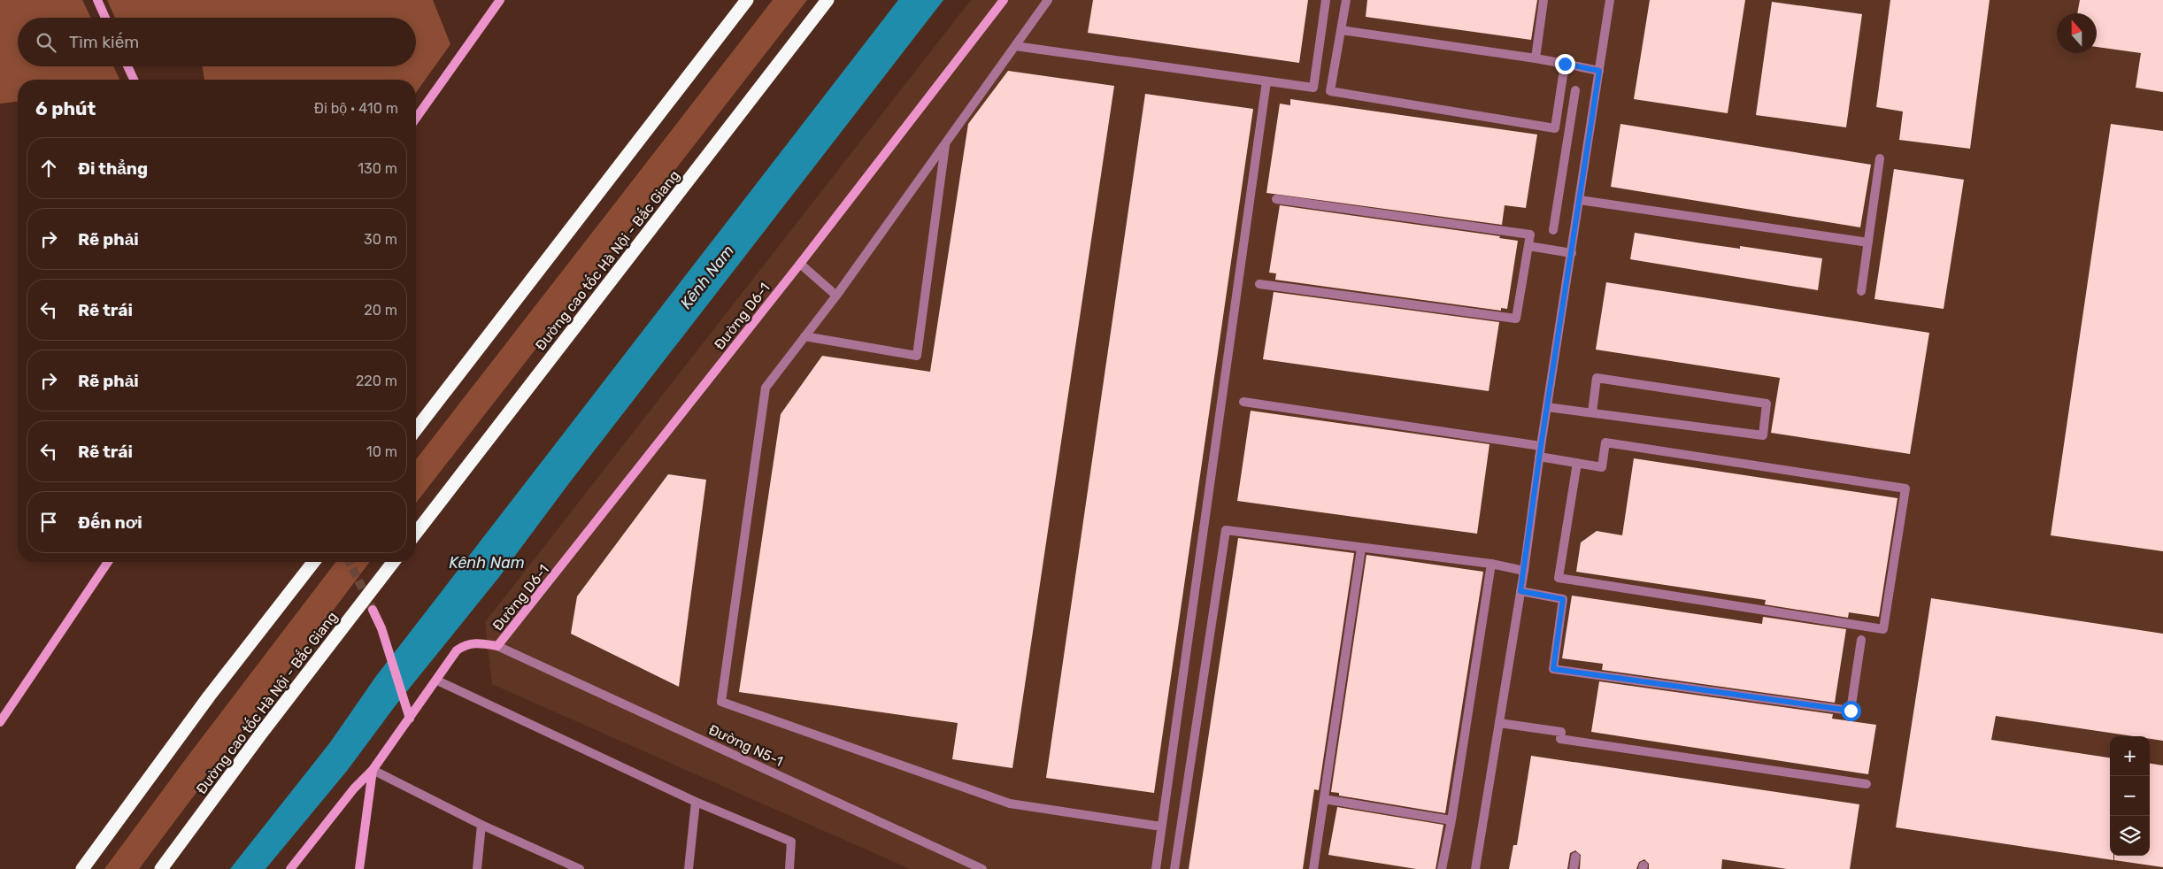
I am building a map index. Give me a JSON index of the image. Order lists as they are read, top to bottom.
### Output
{
  "streets": {
    "highway": ["Đường cao tốc Hà Nội - Bắc Giang"],
    "street": ["Đường D6-1", "Đường N5-1"]
  },
  "crossings": [
    ["Đường D6-1", "Đường N5-1"]
  ],
  "water": ["Kênh Nam"],
  "north": "top",
  "page": {
    "search": "Tìm kiếm",
    "heading": ["6 phút", "Đi bộ · 410 m"],
    "list": [
      ["Đi thẳng", "130 m"],
      ["Rẽ phải", "30 m"],
      ["Rẽ trái", "20 m"],
      ["Rẽ phải", "220 m"],
      ["Rẽ trái", "10 m"],
      "Đến nơi"
    ],
    "map_buttons": ["+", "−"]
  }
}
